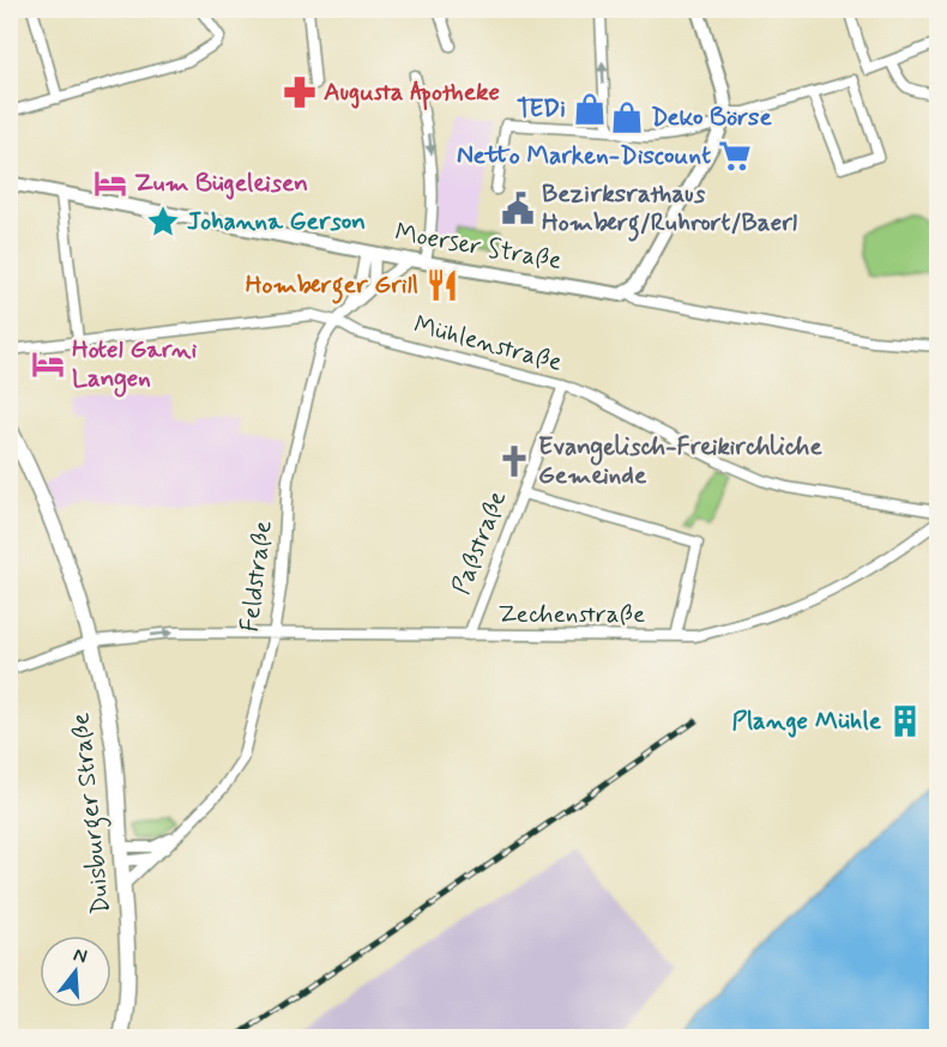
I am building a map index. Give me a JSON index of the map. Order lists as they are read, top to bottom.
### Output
{
  "streets": {
    "main road": ["Duisburger Straße"],
    "street": [
      "Moerser Straße",
      "Mühlenstraße",
      "Paßstraße",
      "Feldstraße",
      "Zechenstraße"
    ]
  },
  "crossings": [
    ["Moerser Straße", "Feldstraße"],
    ["Mühlenstraße", "Paßstraße"],
    ["Mühlenstraße", "Feldstraße"],
    ["Paßstraße", "Zechenstraße"],
    ["Feldstraße", "Zechenstraße"],
    ["Feldstraße", "Duisburger Straße"],
    ["Zechenstraße", "Duisburger Straße"]
  ],
  "places": {
    "pharmacy": ["Augusta Apotheke"],
    "shop": ["TEDi", "Deko Börse"],
    "supermarket": ["Netto Marken-Discount"],
    "hotel": ["Zum Bügeleisen", "Hotel Garni Langen"],
    "public building": ["Bezirksrathaus Homberg/Ruhrort/Baerl"],
    "place": ["Johanna Gerson"],
    "restaurant": ["Homberger Grill"],
    "church": ["Evangelisch-Freikirchliche Gemeinde"],
    "building": ["Plange Mühle"]
  },
  "north": "top"
}
